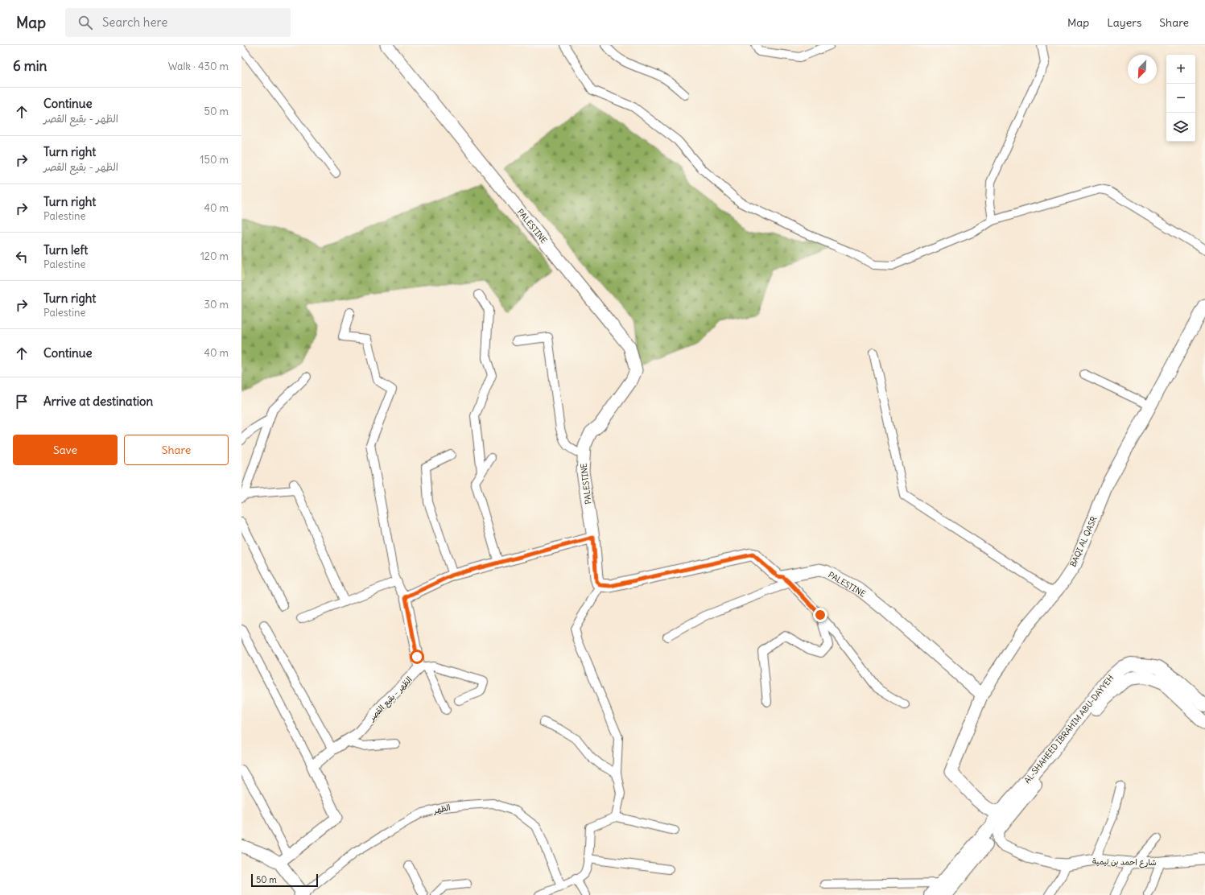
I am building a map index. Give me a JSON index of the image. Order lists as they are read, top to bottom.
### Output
{
  "streets": {
    "main road": ["PALESTINE", "BAQI AL QASR", "AL-SHAHEED IBRAHIM ABU-DAYYEH"],
    "street": ["الظهر - بقيع القصر", "الظهر", "شارع احمد بن تيمية"]
  },
  "crossings": [
    ["PALESTINE", "BAQI AL QASR"],
    ["AL-SHAHEED IBRAHIM ABU-DAYYEH", "شارع احمد بن تيمية"]
  ],
  "scale_bar": "50 m",
  "north": "bottom left",
  "page": {
    "header": "Map",
    "search": "Search here",
    "nav": ["Map", "Layers", "Share"],
    "heading": ["6 min", "Walk · 430 m"],
    "map_buttons": ["+", "−"],
    "list": [
      ["Continue", "الظهر - بقيع القصر", "50 m"],
      ["Turn right", "الظهر - بقيع القصر", "150 m"],
      ["Turn right", "Palestine", "40 m"],
      ["Turn left", "Palestine", "120 m"],
      ["Turn right", "Palestine", "30 m"],
      ["Continue", "40 m"],
      "Arrive at destination"
    ],
    "buttons": ["Save", "Share"],
    "scale": "50 m"
  }
}
